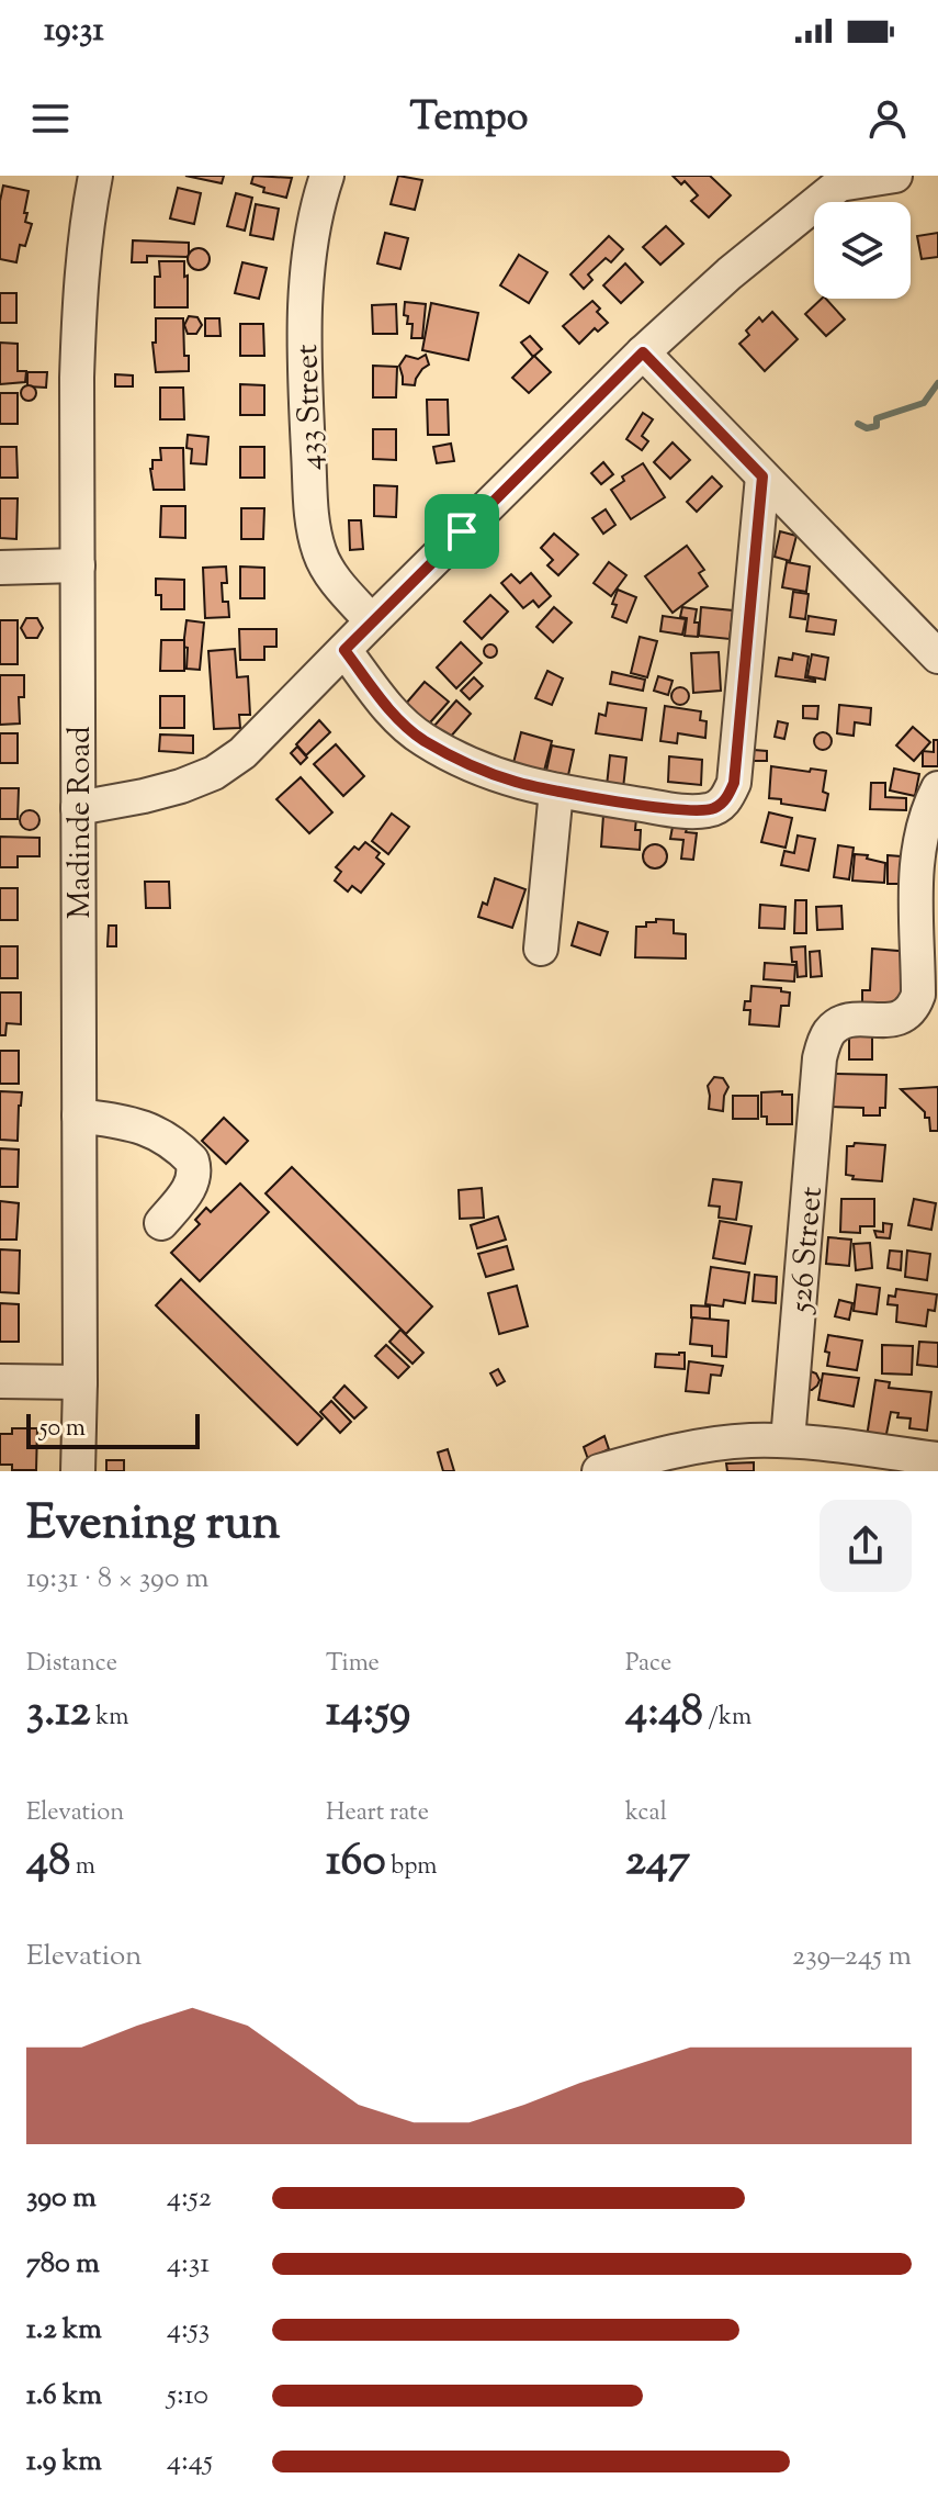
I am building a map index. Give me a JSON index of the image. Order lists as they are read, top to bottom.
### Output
{
  "streets": {
    "street": ["433 Street", "Madinde Road", "526 Street"]
  },
  "scale_bar": "50 m",
  "page": {
    "status": "19:31",
    "header": "Tempo",
    "scale": "50 m",
    "heading": ["Evening run", "19:31 · 8 × 390 m"],
    "stats": [
      ["Distance", "3.12 km"],
      ["Time", "14:59"],
      ["Pace", "4:48 /km"],
      ["Elevation", "48 m"],
      ["Heart rate", "160 bpm"],
      ["kcal", "247"]
    ],
    "chart": ["Elevation", "239–245 m"],
    "list": [
      {
        "name": "390 m",
        "note": "4:52"
      },
      {
        "name": "780 m",
        "note": "4:31"
      },
      {
        "name": "1.2 km",
        "note": "4:53"
      },
      {
        "name": "1.6 km",
        "note": "5:10"
      },
      {
        "name": "1.9 km",
        "note": "4:45"
      }
    ]
  }
}
